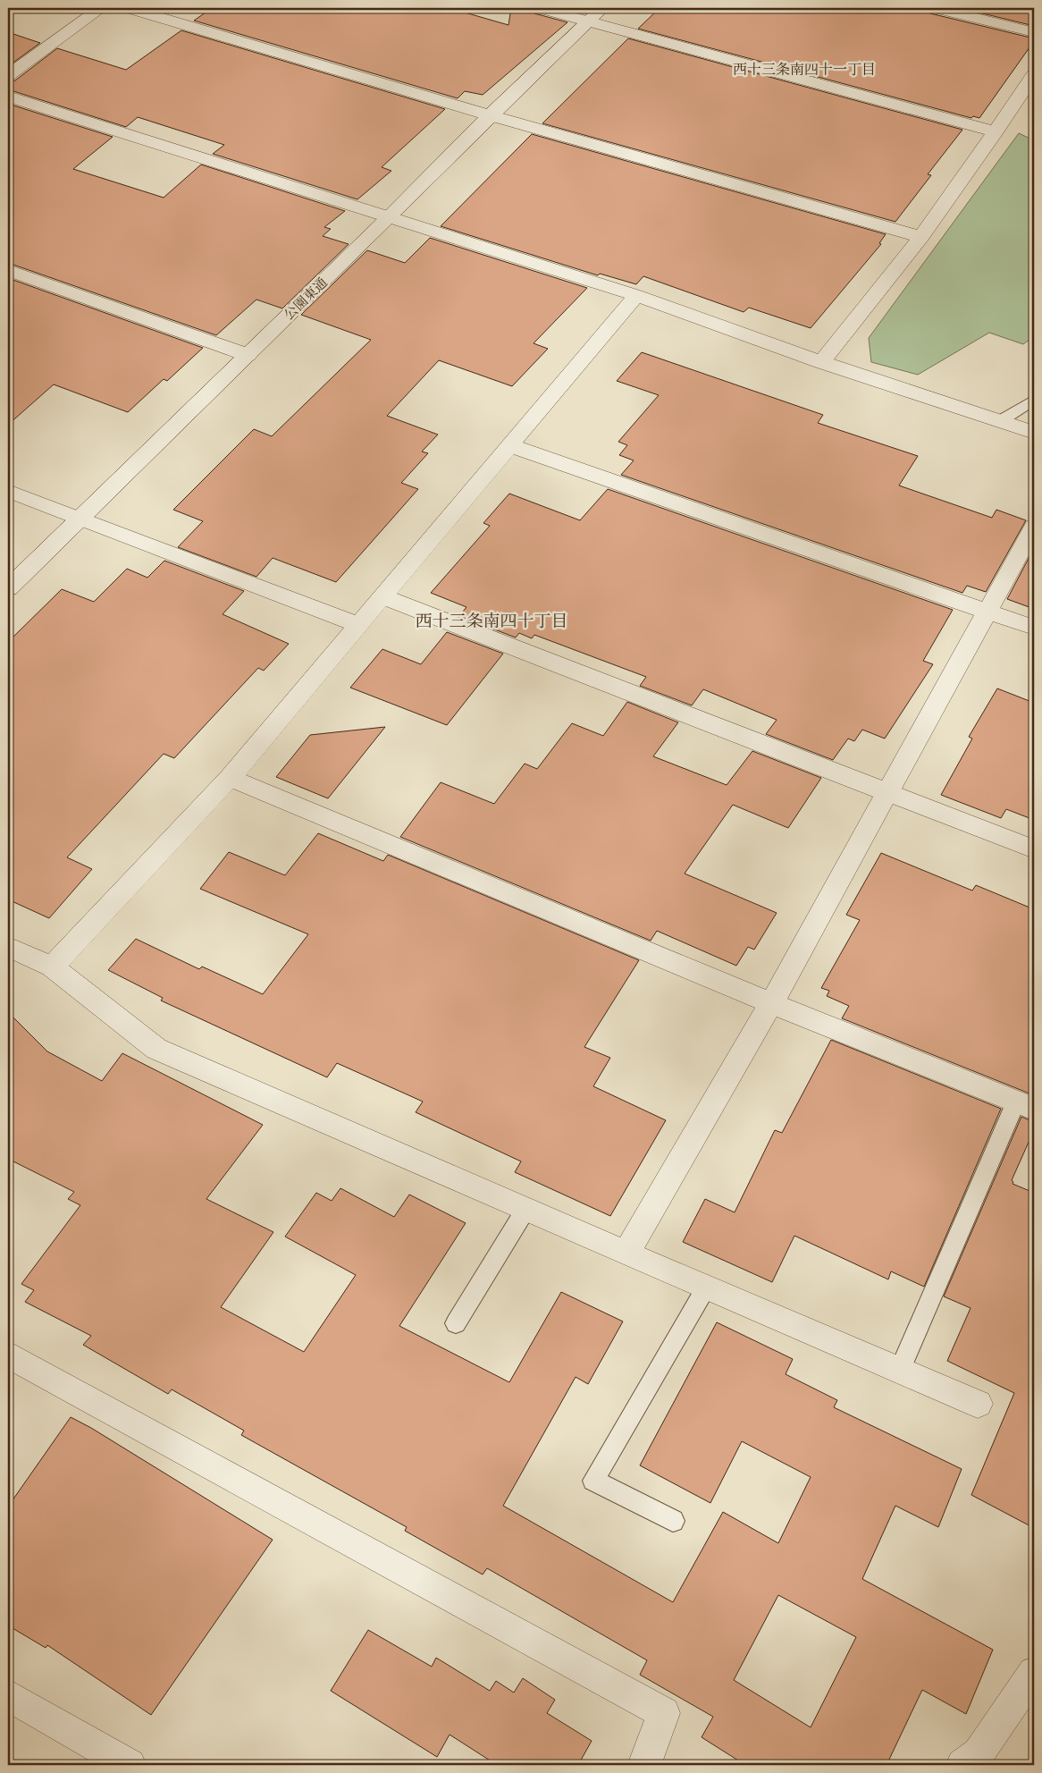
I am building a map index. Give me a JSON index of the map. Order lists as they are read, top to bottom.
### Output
{
  "streets": {
    "street": ["公園東通"]
  },
  "districts": ["西十三条南四十一丁目", "西十三条南四十丁目"]
}
